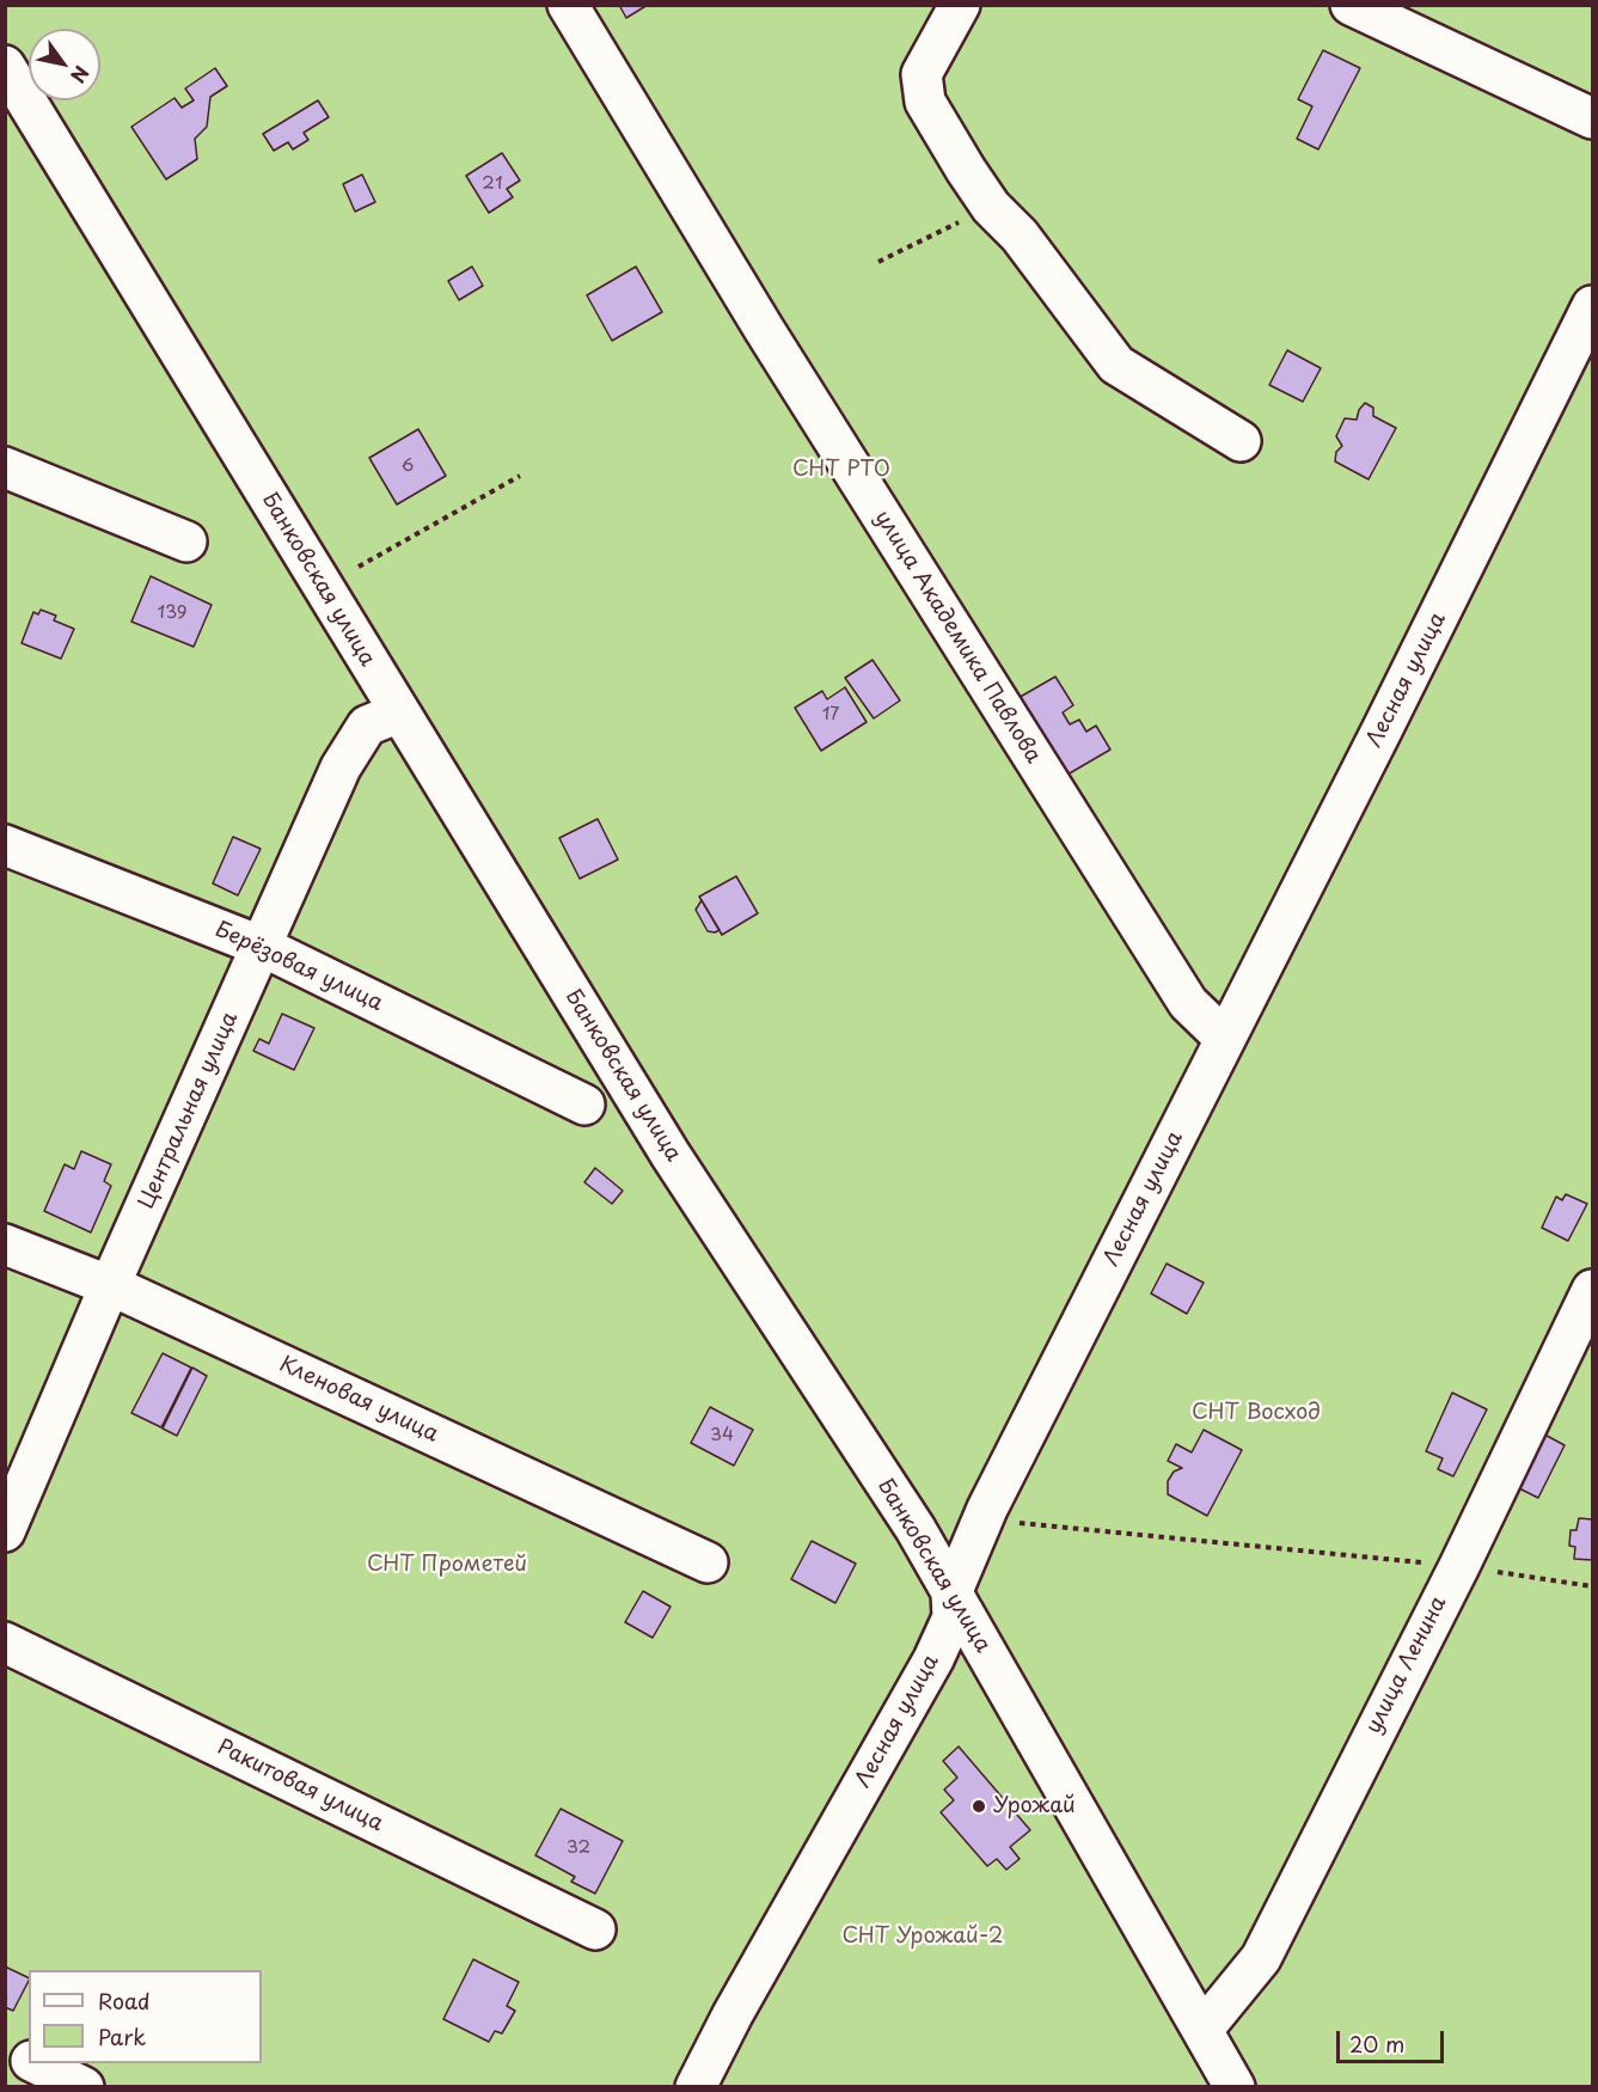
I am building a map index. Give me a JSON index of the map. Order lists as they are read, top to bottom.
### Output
{
  "streets": {
    "street": [
      "Банковская улица",
      "улица Академика Павлова",
      "Лесная улица",
      "Берёзовая улица",
      "Центральная улица",
      "Кленовая улица",
      "улица Ленина",
      "Ракитовая улица"
    ]
  },
  "crossings": [
    ["Банковская улица", "Лесная улица"],
    ["Банковская улица", "Центральная улица"],
    ["Банковская улица", "улица Ленина"],
    ["улица Академика Павлова", "Лесная улица"],
    ["Берёзовая улица", "Центральная улица"],
    ["Центральная улица", "Кленовая улица"]
  ],
  "parks": [
    "СНТ РТО",
    "СНТ Восход",
    "СНТ Прометей",
    "СНТ Урожай-2"
  ],
  "places": ["Урожай"],
  "house_numbers": [
    "21",
    "6",
    "139",
    "17",
    "34",
    "32"
  ],
  "legend": ["Road", "Park"],
  "scale_bar": "20 m",
  "north": "bottom right"
}
